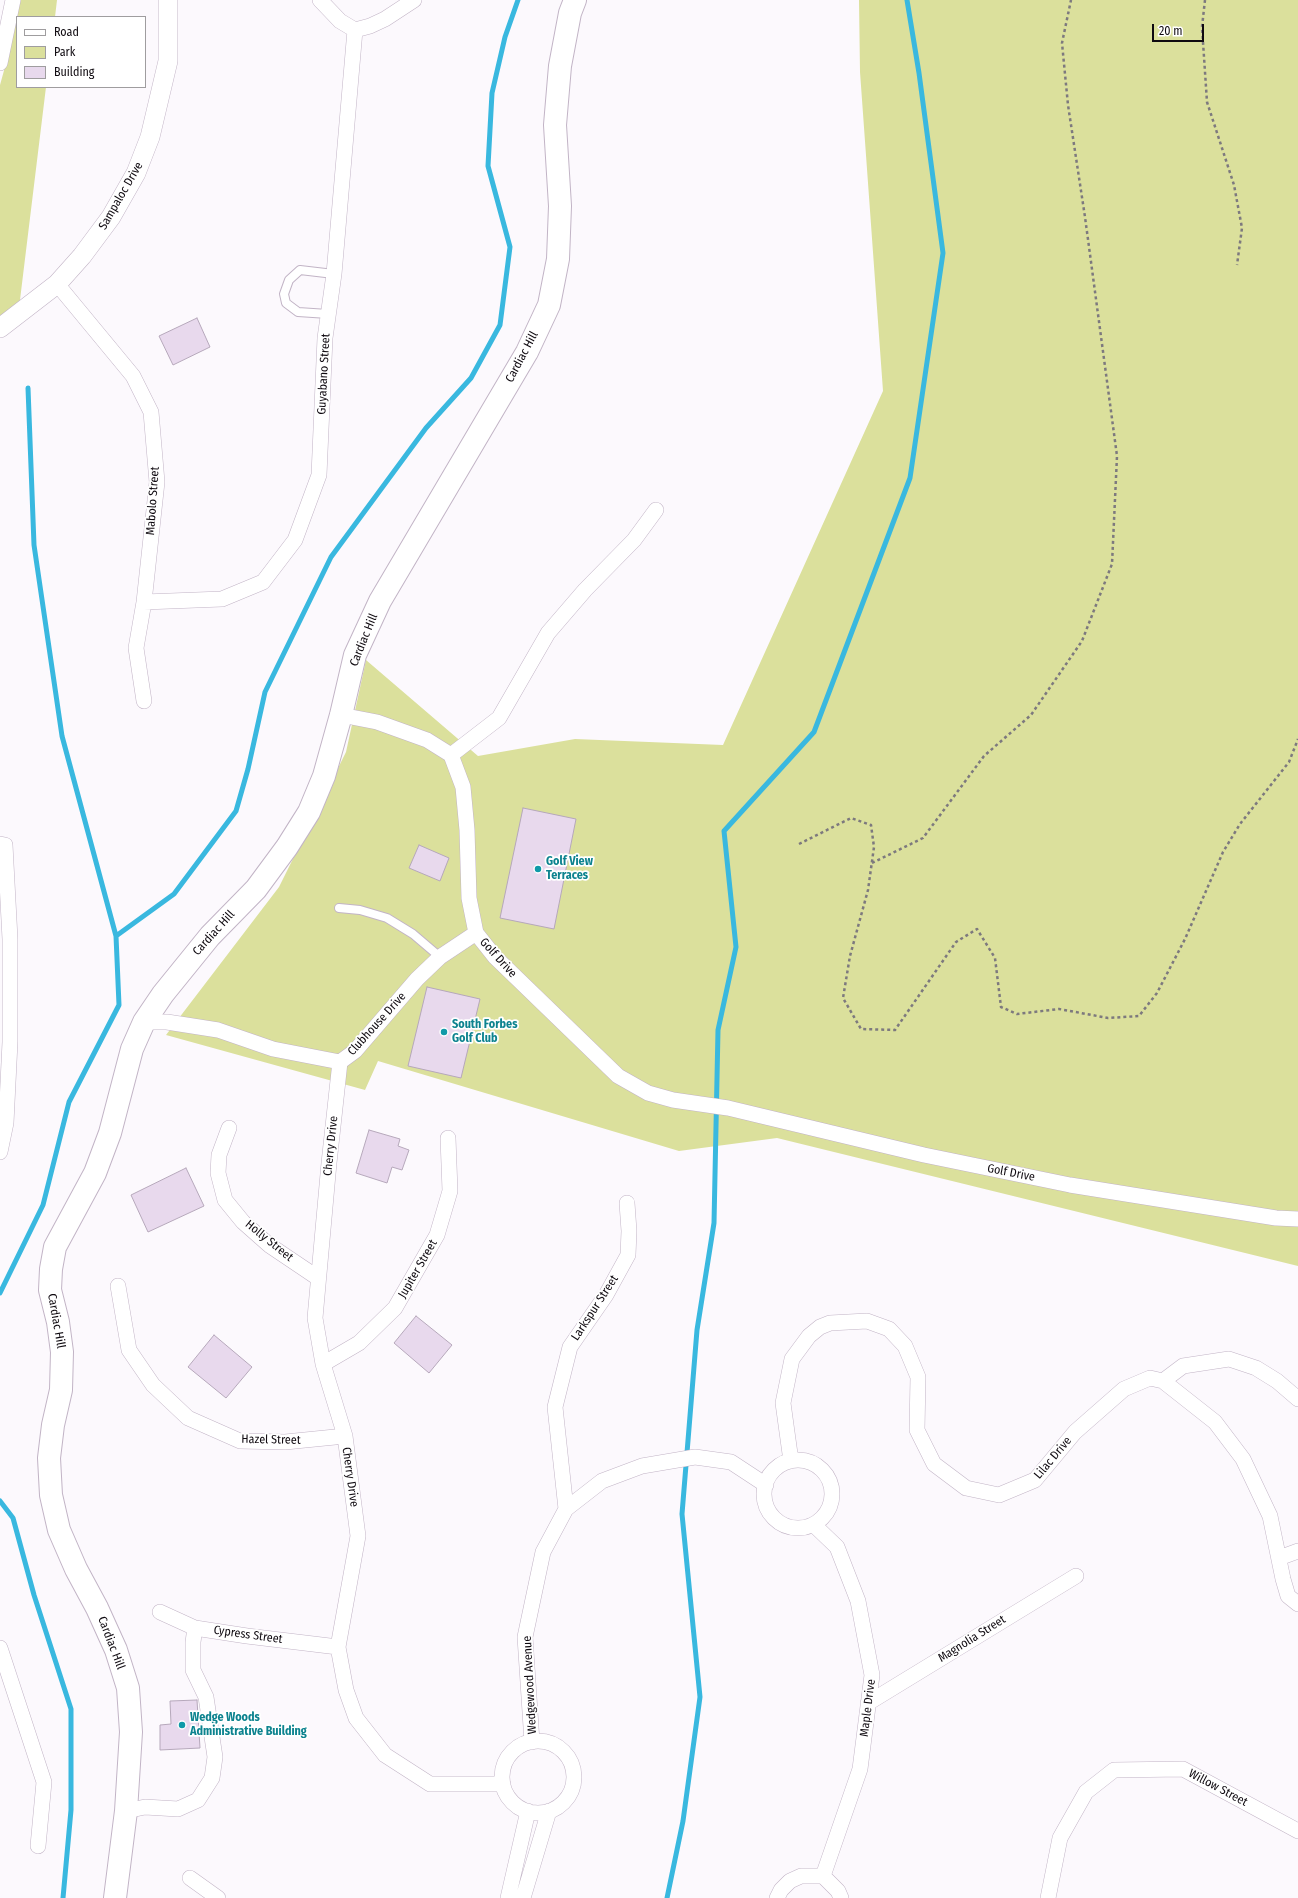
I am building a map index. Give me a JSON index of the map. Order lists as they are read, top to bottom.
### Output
{
  "streets": {
    "main road": ["Cardiac Hill"],
    "street": [
      "Sampaloc Drive",
      "Guyabano Street",
      "Mabolo Street",
      "Golf Drive",
      "Clubhouse Drive",
      "Cherry Drive",
      "Holly Street",
      "Jupiter Street",
      "Larkspur Street",
      "Hazel Street",
      "Lilac Drive",
      "Cypress Street",
      "Magnolia Street",
      "Wedgewood Avenue",
      "Maple Drive",
      "Willow Street"
    ]
  },
  "crossings": [
    ["Sampaloc Drive", "Mabolo Street"],
    ["Cardiac Hill", "Clubhouse Drive"],
    ["Guyabano Street", "Mabolo Street"],
    ["Golf Drive", "Clubhouse Drive"],
    ["Clubhouse Drive", "Cherry Drive"],
    ["Cherry Drive", "Holly Street"],
    ["Cherry Drive", "Jupiter Street"],
    ["Cherry Drive", "Hazel Street"],
    ["Cherry Drive", "Cypress Street"],
    ["Cherry Drive", "Wedgewood Avenue"],
    ["Larkspur Street", "Wedgewood Avenue"],
    ["Lilac Drive", "Wedgewood Avenue"],
    ["Lilac Drive", "Maple Drive"],
    ["Magnolia Street", "Maple Drive"],
    ["Wedgewood Avenue", "Maple Drive"]
  ],
  "places": ["Golf View Terraces", "South Forbes Golf Club", "Wedge Woods Administrative Building"],
  "legend": ["Road", "Park", "Building"],
  "scale_bar": "20 m"
}
